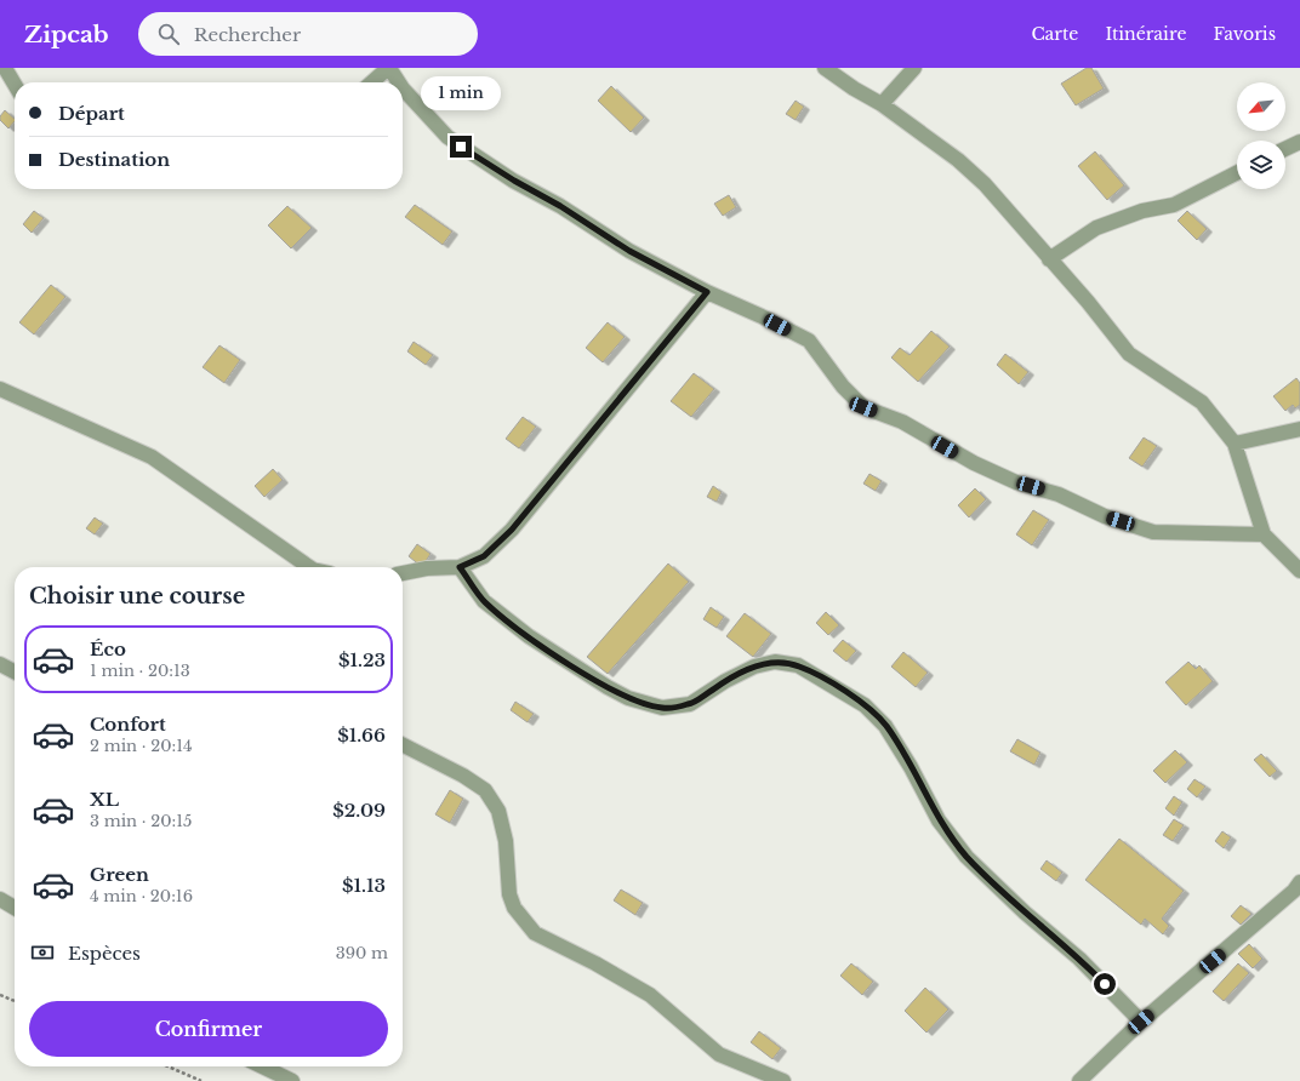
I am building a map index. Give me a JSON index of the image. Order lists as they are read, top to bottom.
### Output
{
  "north": "bottom left",
  "page": {
    "header": "Zipcab",
    "search": "Rechercher",
    "nav": ["Carte", "Itinéraire", "Favoris"],
    "bubble": "1 min",
    "banner": ["Départ", "Destination"],
    "heading": "Choisir une course",
    "list": [
      {
        "name": "Éco",
        "note": "1 min · 20:13",
        "value": "$1.23"
      },
      {
        "name": "Confort",
        "note": "2 min · 20:14",
        "value": "$1.66"
      },
      {
        "name": "XL",
        "note": "3 min · 20:15",
        "value": "$2.09"
      },
      {
        "name": "Green",
        "note": "4 min · 20:16",
        "value": "$1.13"
      }
    ],
    "pay": ["Espèces", "390 m"],
    "buttons": "Confirmer"
  }
}
